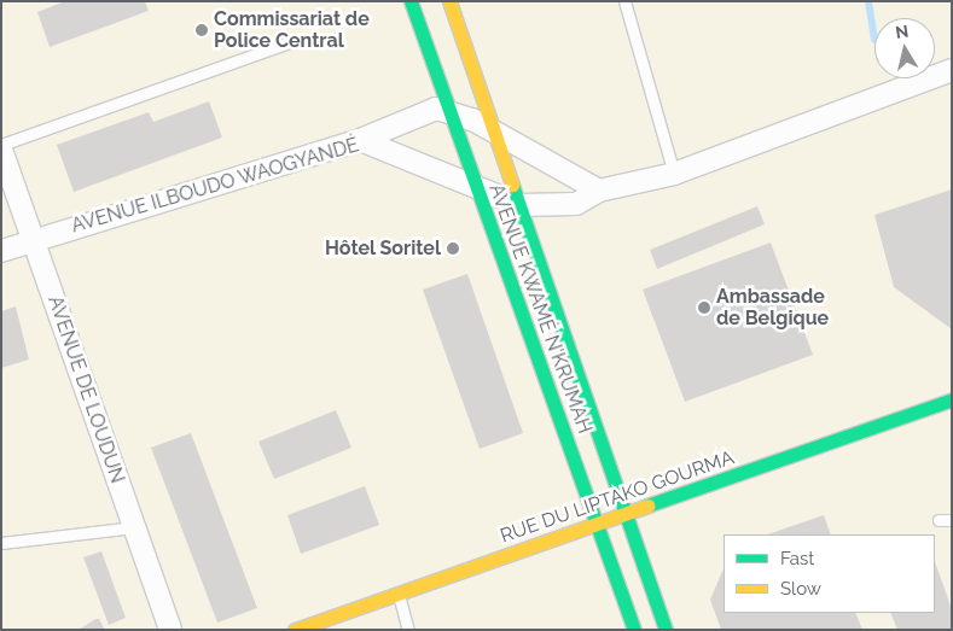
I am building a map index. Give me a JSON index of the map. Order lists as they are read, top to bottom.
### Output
{
  "streets": {
    "main road": ["AVENUE KWAMÉ N'KRUMAH", "RUE DU LIPTAKO GOURMA"],
    "street": ["AVENUE ILBOUDO WAOGYANDÉ", "AVENUE DE LOUDUN"]
  },
  "crossings": [
    ["AVENUE ILBOUDO WAOGYANDÉ", "AVENUE KWAMÉ N'KRUMAH"],
    ["AVENUE ILBOUDO WAOGYANDÉ", "AVENUE DE LOUDUN"],
    ["AVENUE KWAMÉ N'KRUMAH", "RUE DU LIPTAKO GOURMA"]
  ],
  "places": ["Commissariat de Police Central", "Hôtel Soritel", "Ambassade de Belgique"],
  "legend": ["Fast", "Slow"],
  "north": "top"
}
